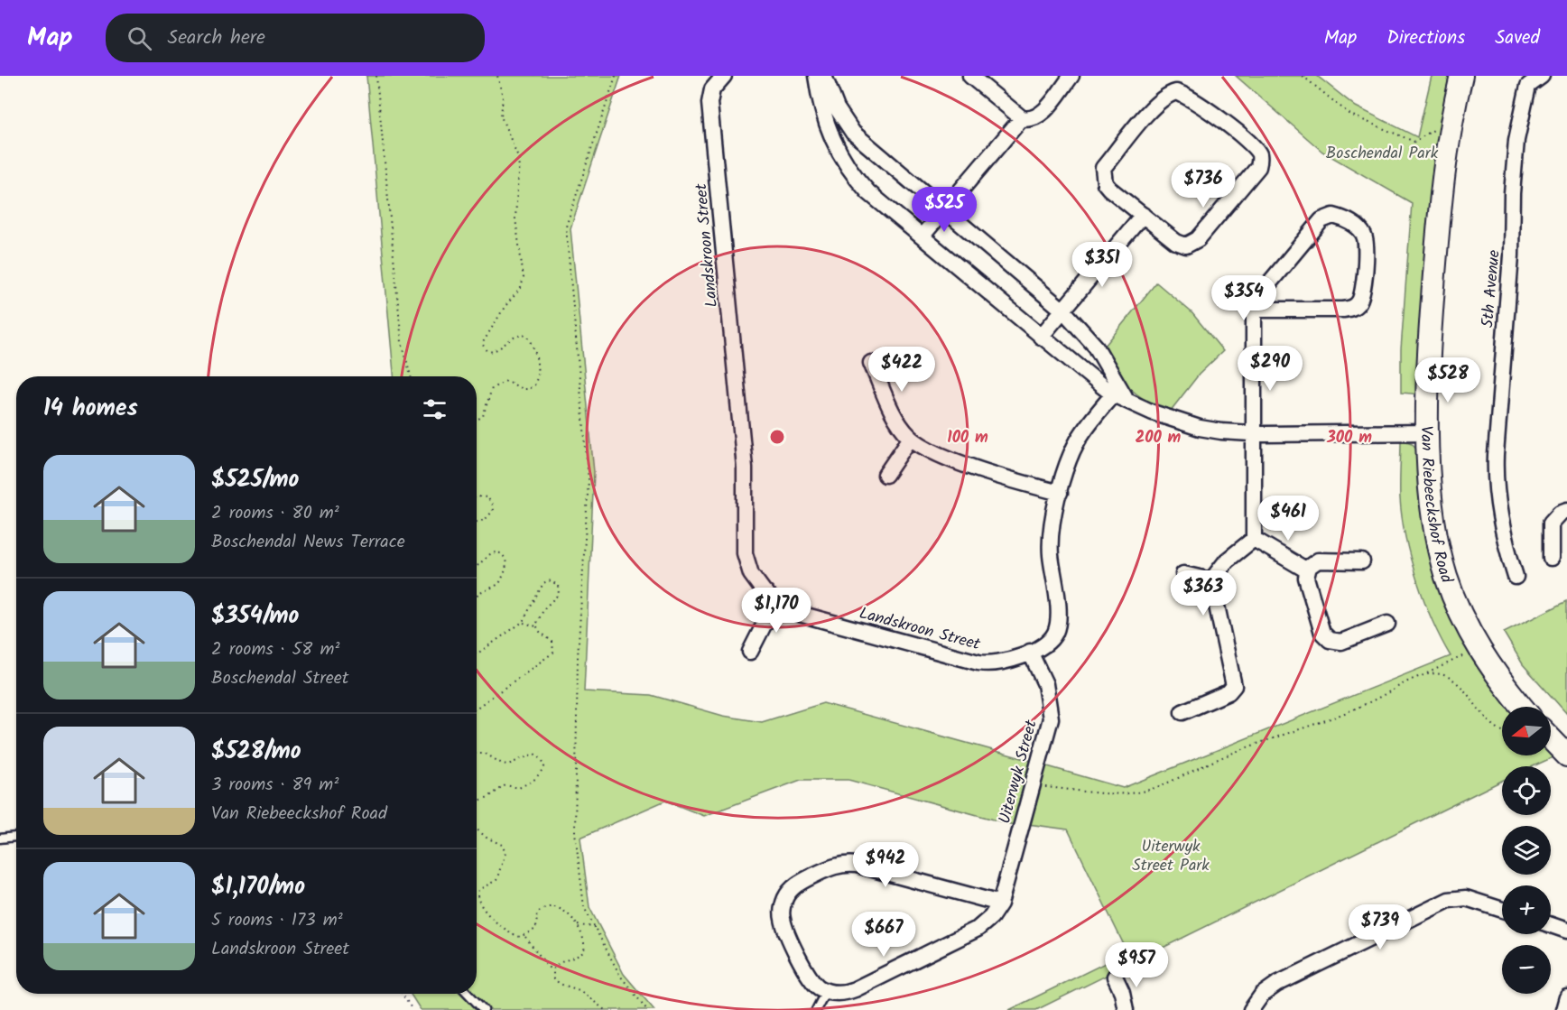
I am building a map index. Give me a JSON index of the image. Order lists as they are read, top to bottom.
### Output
{
  "streets": {
    "street": [
      "Landskroon Street",
      "5th Avenue",
      "Van Riebeeckshof Road",
      "Uiterwyk Street"
    ]
  },
  "crossings": [
    ["Landskroon Street", "Uiterwyk Street"]
  ],
  "parks": ["Boschendal Park", "Uiterwyk Street Park"],
  "north": "left",
  "page": {
    "header": "Map",
    "search": "Search here",
    "nav": ["Map", "Directions", "Saved"],
    "price": [
      "$736",
      "$525",
      "$351",
      "$354",
      "$290",
      "$422",
      "$528",
      "$461",
      "$363",
      "$1,170",
      "$942",
      "$739",
      "$667",
      "$957"
    ],
    "heading": "14 homes",
    "list": [
      {
        "name": "$525/mo",
        "note": "2 rooms · 80 m² · Boschendal News Terrace"
      },
      {
        "name": "$354/mo",
        "note": "2 rooms · 58 m² · Boschendal Street"
      },
      {
        "name": "$528/mo",
        "note": "3 rooms · 89 m² · Van Riebeeckshof Road"
      },
      {
        "name": "$1,170/mo",
        "note": "5 rooms · 173 m² · Landskroon Street"
      }
    ],
    "map_buttons": ["+", "−"]
  },
  "rings": ["100 m", "200 m", "300 m"]
}
